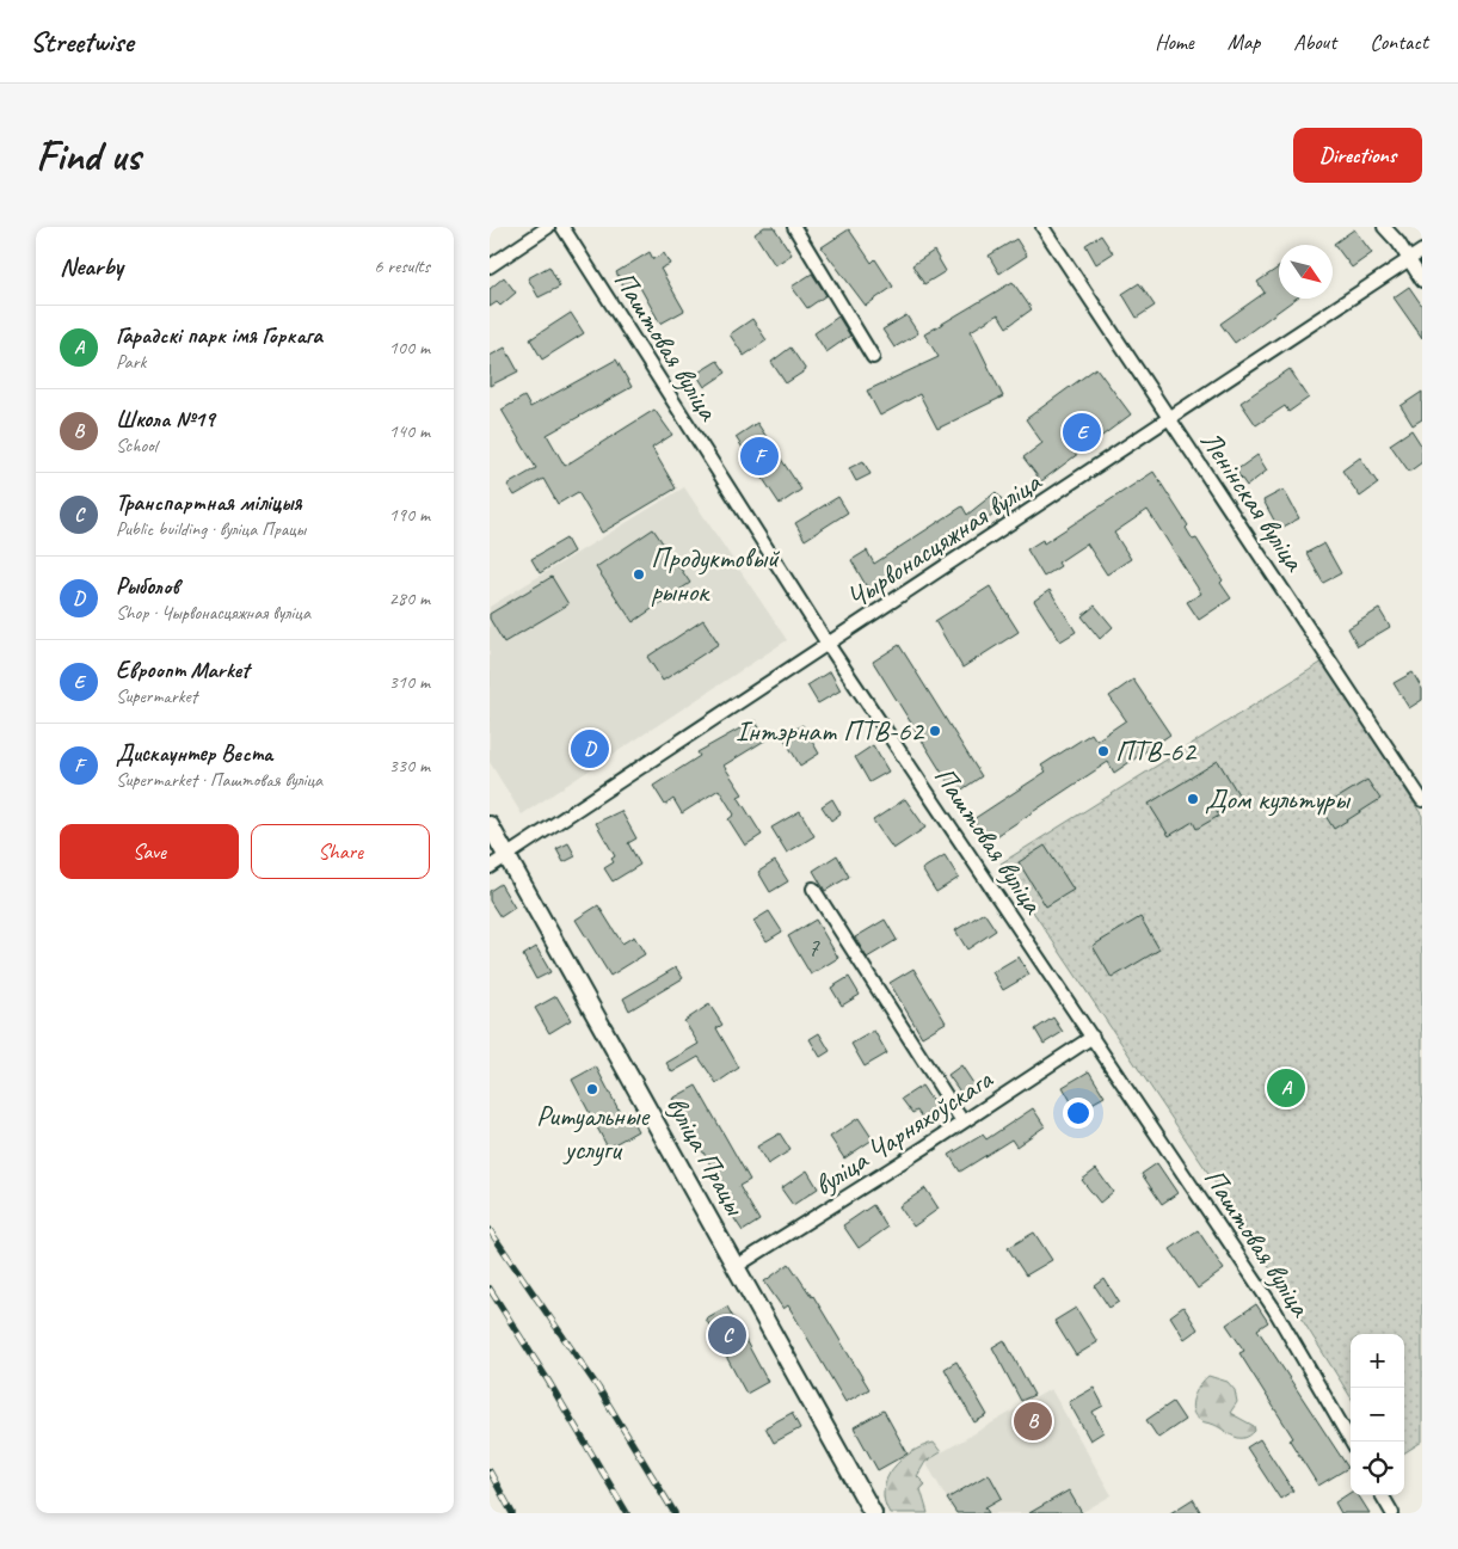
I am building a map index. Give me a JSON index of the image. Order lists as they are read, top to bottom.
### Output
{
  "streets": {
    "main road": ["вуліца Працы"],
    "street": [
      "Паштовая вуліца",
      "Ленінская вуліца",
      "Чырвонасцяжная вуліца",
      "вуліца Чарняхоўскага"
    ]
  },
  "crossings": [
    ["Паштовая вуліца", "Чырвонасцяжная вуліца"],
    ["Паштовая вуліца", "вуліца Чарняхоўскага"],
    ["Ленінская вуліца", "Чырвонасцяжная вуліца"],
    ["Чырвонасцяжная вуліца", "вуліца Працы"],
    ["вуліца Чарняхоўскага", "вуліца Працы"]
  ],
  "places": [
    "Продуктовый рынок",
    "Інтэрнат ПТВ-62",
    "ПТВ-62",
    "Дом культуры",
    "Ритуальные услуги"
  ],
  "house_numbers": ["7"],
  "north": "bottom right",
  "page": {
    "header": "Streetwise",
    "nav": [
      "Home",
      "Map",
      "About",
      "Contact"
    ],
    "buttons": [
      "Directions",
      ["Save", "Share"]
    ],
    "title": "Find us",
    "heading": ["Nearby", "6 results"],
    "list": [
      {
        "mark": "A",
        "name": "Гарадскі парк імя Горкага",
        "note": "Park",
        "value": "100 m"
      },
      {
        "mark": "B",
        "name": "Школа №19",
        "note": "School",
        "value": "140 m"
      },
      {
        "mark": "C",
        "name": "Транспартная міліцыя",
        "note": "Public building · вуліца Працы",
        "value": "190 m"
      },
      {
        "mark": "D",
        "name": "Рыболов",
        "note": "Shop · Чырвонасцяжная вуліца",
        "value": "280 m"
      },
      {
        "mark": "E",
        "name": "Евроопт Market",
        "note": "Supermarket",
        "value": "310 m"
      },
      {
        "mark": "F",
        "name": "Дискаунтер Веста",
        "note": "Supermarket · Паштовая вуліца",
        "value": "330 m"
      }
    ],
    "pins": [
      "E",
      "F",
      "D",
      "A",
      "C",
      "B"
    ],
    "map_buttons": ["+", "−"]
  }
}
